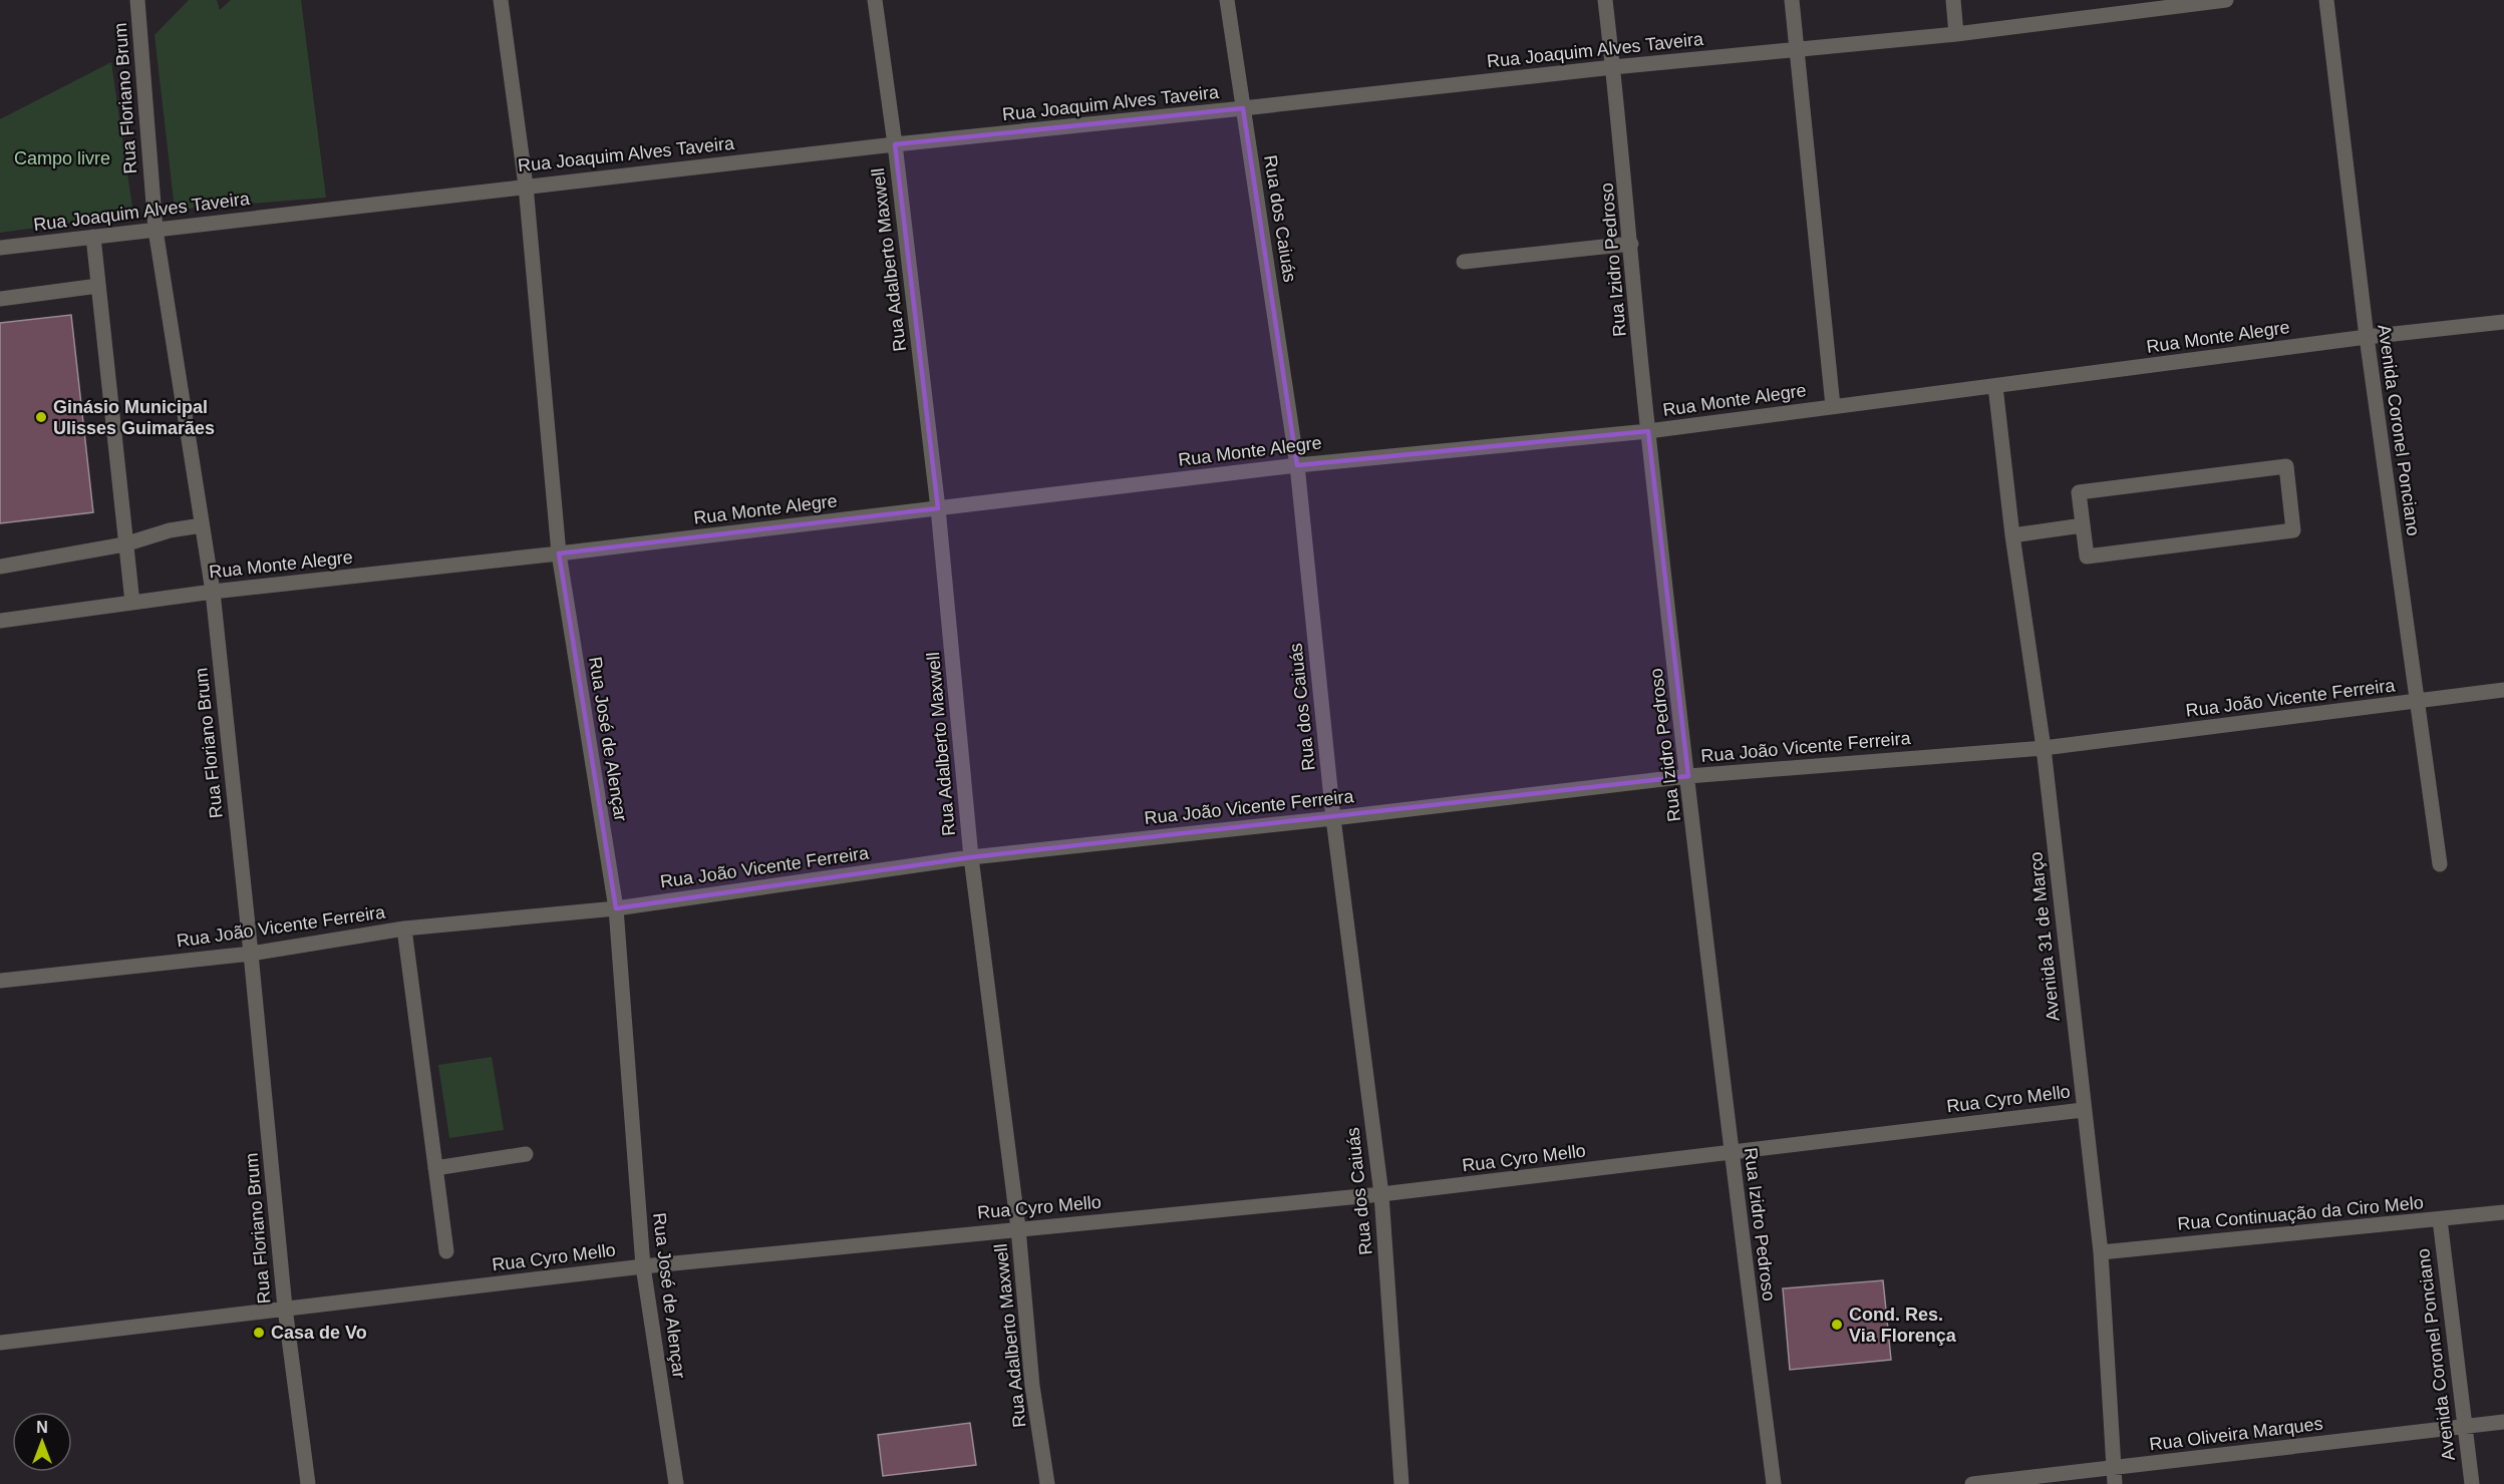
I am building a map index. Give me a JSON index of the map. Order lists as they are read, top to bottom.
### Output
{
  "streets": {
    "street": [
      "Rua Joaquim Alves Taveira",
      "Rua Floriano Brum",
      "Rua dos Caiuás",
      "Rua Adalberto Maxwell",
      "Rua Izidro Pedroso",
      "Rua Monte Alegre",
      "Avenida Coronel Ponciano",
      "Rua João Vicente Ferreira",
      "Rua José de Alençar",
      "Avenida 31 de Março",
      "Rua Cyro Mello",
      "Rua Continuação da Ciro Melo",
      "Rua Oliveira Marques"
    ]
  },
  "crossings": [
    ["Rua Joaquim Alves Taveira", "Rua Floriano Brum"],
    ["Rua Joaquim Alves Taveira", "Rua dos Caiuás"],
    ["Rua Joaquim Alves Taveira", "Rua Adalberto Maxwell"],
    ["Rua Joaquim Alves Taveira", "Rua Izidro Pedroso"],
    ["Rua Joaquim Alves Taveira", "Rua José de Alençar"],
    ["Rua Floriano Brum", "Rua Monte Alegre"],
    ["Rua Floriano Brum", "Rua João Vicente Ferreira"],
    ["Rua Floriano Brum", "Rua Cyro Mello"],
    ["Rua dos Caiuás", "Rua Monte Alegre"],
    ["Rua dos Caiuás", "Rua João Vicente Ferreira"],
    ["Rua dos Caiuás", "Rua Cyro Mello"],
    ["Rua Adalberto Maxwell", "Rua Monte Alegre"],
    ["Rua Adalberto Maxwell", "Rua João Vicente Ferreira"],
    ["Rua Adalberto Maxwell", "Rua Cyro Mello"],
    ["Rua Izidro Pedroso", "Rua Monte Alegre"],
    ["Rua Izidro Pedroso", "Rua João Vicente Ferreira"],
    ["Rua Izidro Pedroso", "Rua Cyro Mello"],
    ["Rua Monte Alegre", "Avenida Coronel Ponciano"],
    ["Rua Monte Alegre", "Rua José de Alençar"],
    ["Rua Monte Alegre", "Avenida 31 de Março"],
    ["Avenida Coronel Ponciano", "Rua João Vicente Ferreira"],
    ["Avenida Coronel Ponciano", "Rua Continuação da Ciro Melo"],
    ["Avenida Coronel Ponciano", "Rua Oliveira Marques"],
    ["Rua João Vicente Ferreira", "Rua José de Alençar"],
    ["Rua João Vicente Ferreira", "Avenida 31 de Março"],
    ["Rua José de Alençar", "Rua Cyro Mello"],
    ["Avenida 31 de Março", "Rua Cyro Mello"],
    ["Avenida 31 de Março", "Rua Continuação da Ciro Melo"],
    ["Avenida 31 de Março", "Rua Oliveira Marques"]
  ],
  "parks": ["Campo livre"],
  "places": ["Ginásio Municipal Ulisses Guimarães", "Cond. Res. Via Florença", "Casa de Vo"],
  "north": "top"
}
